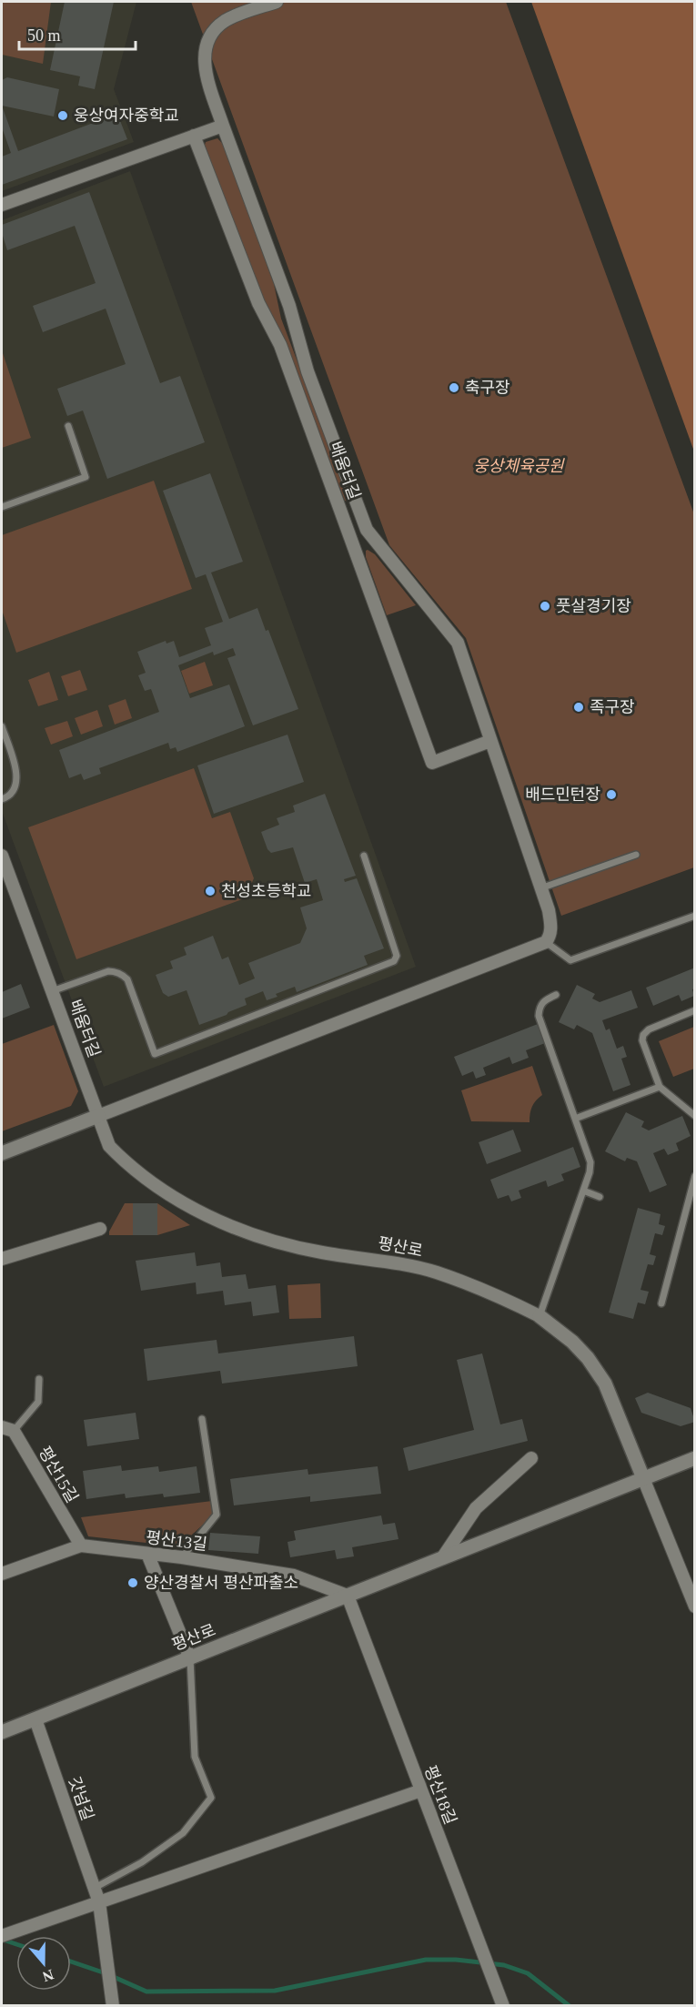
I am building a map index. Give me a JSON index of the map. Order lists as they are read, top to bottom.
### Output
{
  "streets": {
    "street": [
      "배움터길",
      "평산로",
      "평산15길",
      "평산13길",
      "평산18길",
      "갓넘길"
    ]
  },
  "crossings": [
    ["배움터길", "평산로"],
    ["평산로", "평산13길"],
    ["평산로", "평산18길"],
    ["평산로", "갓넘길"],
    ["평산15길", "평산13길"],
    ["평산13길", "평산18길"]
  ],
  "parks": ["웅상체육공원"],
  "places": [
    "웅상여자중학교",
    "축구장",
    "풋살경기장",
    "족구장",
    "배드민턴장",
    "천성초등학교",
    "양산경찰서 평산파출소"
  ],
  "scale_bar": "50 m",
  "north": "bottom"
}
